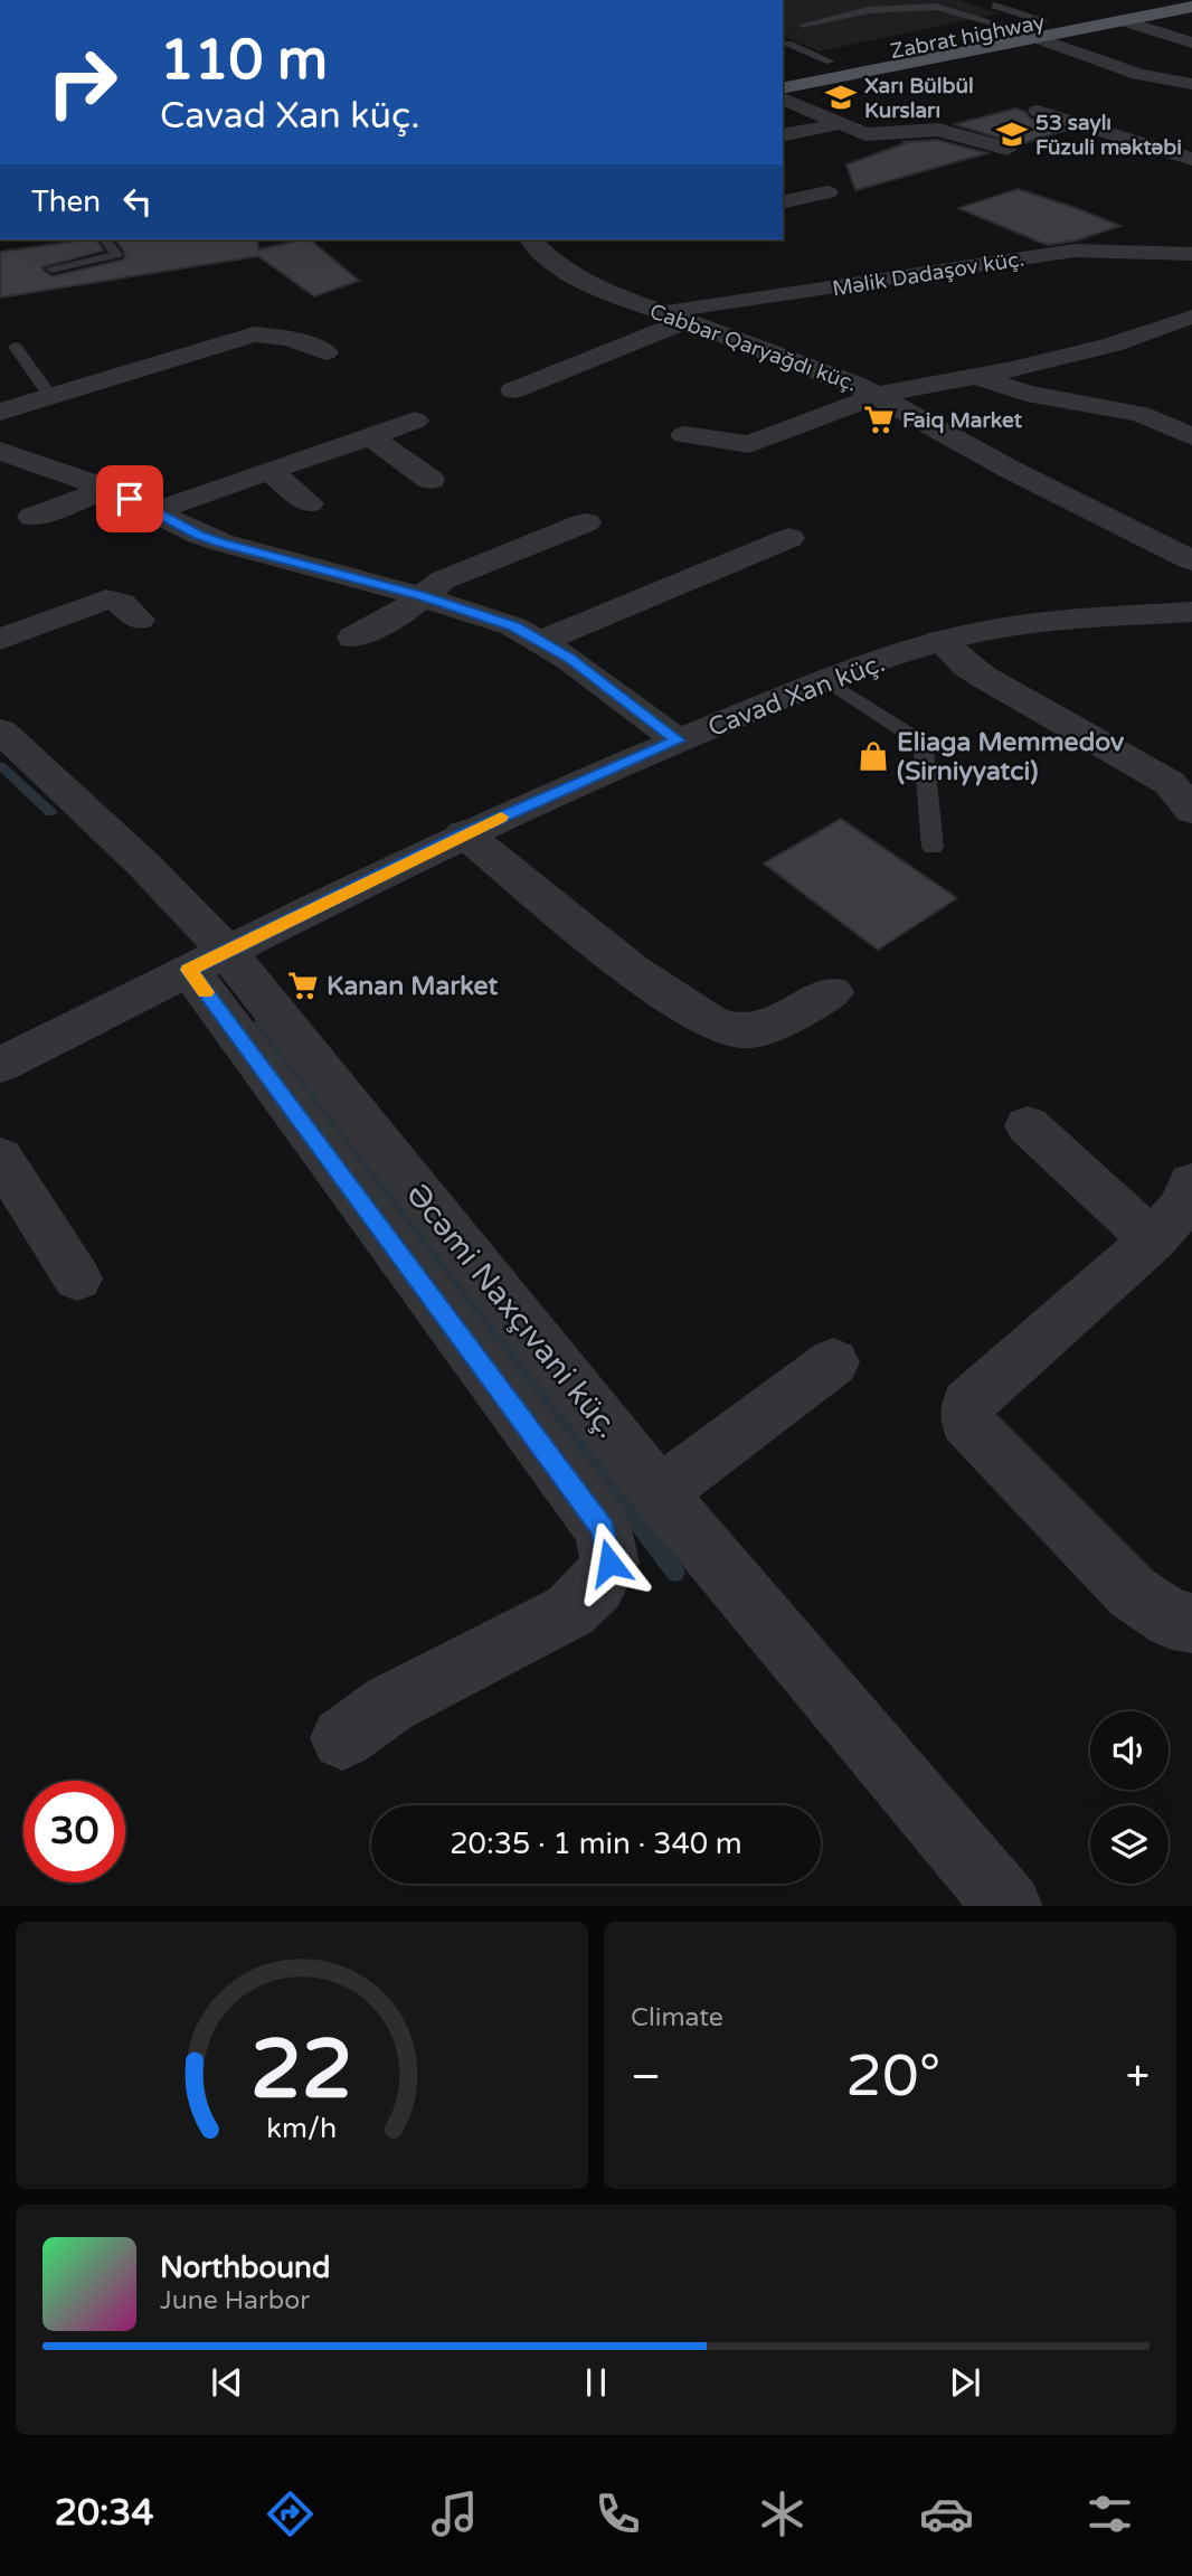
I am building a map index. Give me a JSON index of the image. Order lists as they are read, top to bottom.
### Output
{
  "streets": {
    "main road": ["Zabrat highway"],
    "street": [
      "Məlik Dadaşov küç.",
      "Cabbar Qaryağdı küç.",
      "Cavad Xan küç.",
      "Əcəmi Naxçıvani küç."
    ]
  },
  "crossings": [
    ["Məlik Dadaşov küç.", "Cabbar Qaryağdı küç."],
    ["Cavad Xan küç.", "Əcəmi Naxçıvani küç."]
  ],
  "places": {
    "school or university": ["Xarı Bülbül Kursları", "53 saylı Füzuli məktəbi"],
    "supermarket": ["Faiq Market", "Kanan Market"],
    "shop": ["Eliaga Memmedov (Sirniyyatci)"]
  },
  "page": {
    "turn": ["110 m", "Cavad Xan küç."],
    "then": "Then",
    "limit": "30",
    "trip": "20:35 · 1 min · 340 m",
    "tile": "Climate",
    "heat": ["−", "20°", "+"],
    "song": ["Northbound", "June Harbor"],
    "tabs": "20:34",
    "gauge": ["22", "km/h"]
  }
}
